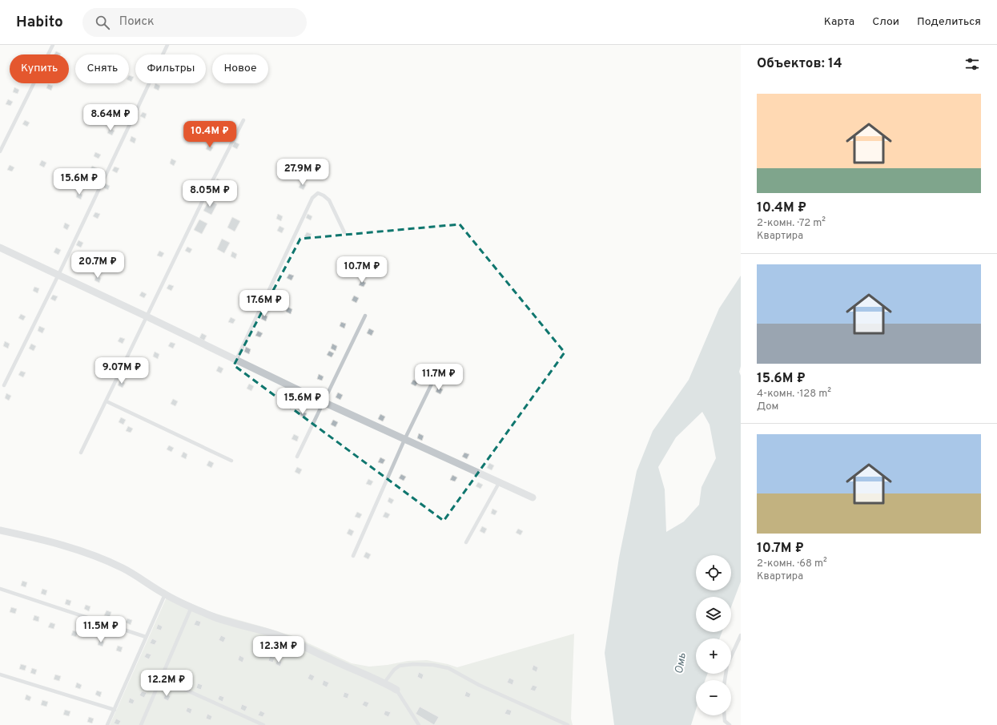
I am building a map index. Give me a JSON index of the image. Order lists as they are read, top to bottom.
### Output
{
  "water": ["Омь"],
  "page": {
    "header": "Habito",
    "search": "Поиск",
    "nav": ["Карта", "Слои", "Поделиться"],
    "heading": "Объектов: 14",
    "chip": [
      "Купить",
      "Снять",
      "Фильтры",
      "Новое"
    ],
    "list": [
      {
        "name": "10.4M ₽",
        "note": "2-комн. · 72 m² · Квартира"
      },
      {
        "name": "15.6M ₽",
        "note": "4-комн. · 128 m² · Дом"
      },
      {
        "name": "10.7M ₽",
        "note": "2-комн. · 68 m² · Квартира"
      }
    ],
    "price": [
      "8.64M ₽",
      "10.4M ₽",
      "27.9M ₽",
      "15.6M ₽",
      "8.05M ₽",
      "20.7M ₽",
      "10.7M ₽",
      "17.6M ₽",
      "9.07M ₽",
      "11.7M ₽",
      "15.6M ₽",
      "11.5M ₽",
      "12.3M ₽",
      "12.2M ₽"
    ],
    "map_buttons": ["+", "−"]
  }
}
